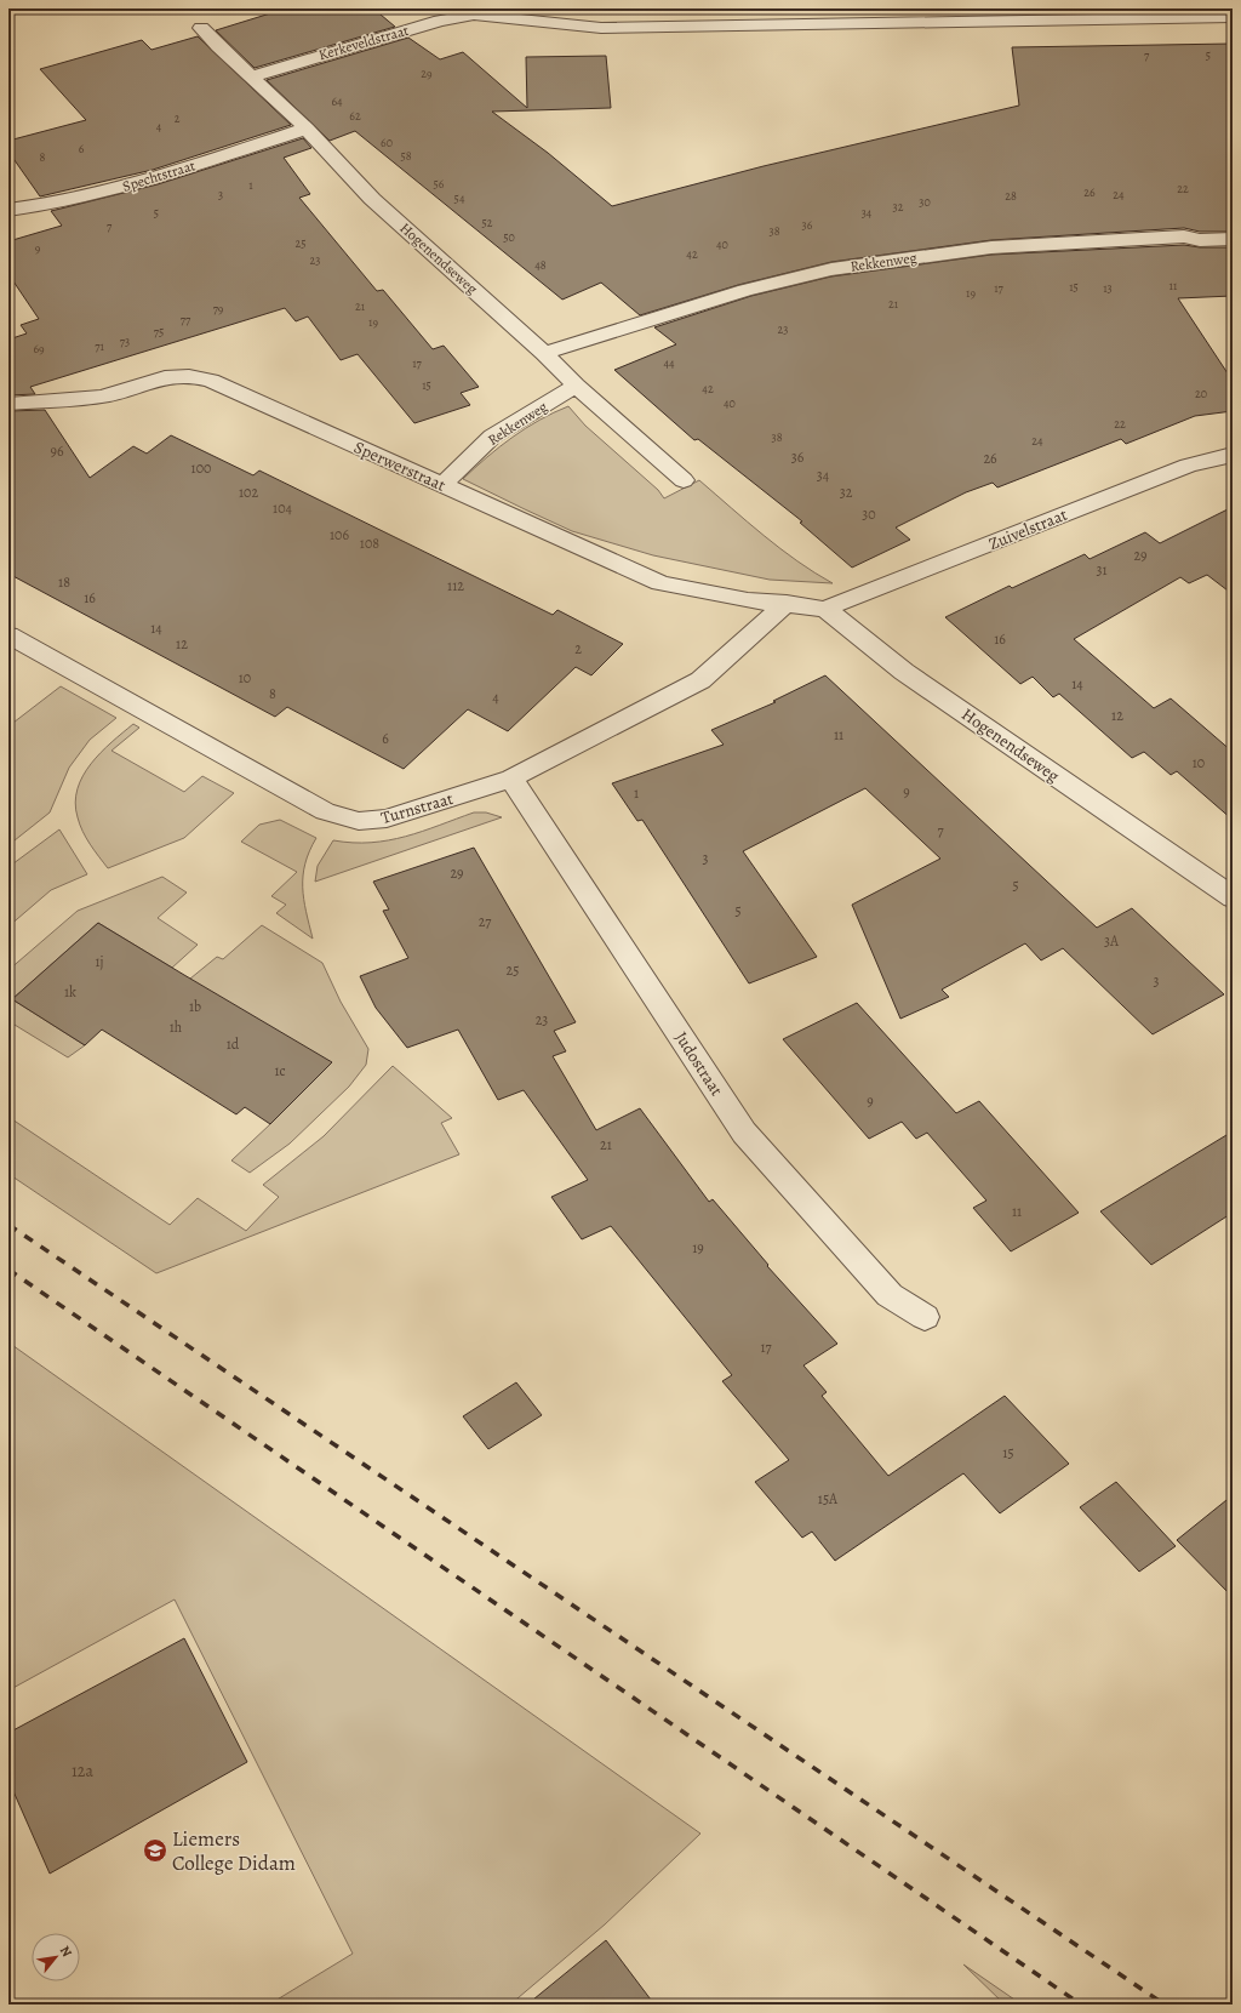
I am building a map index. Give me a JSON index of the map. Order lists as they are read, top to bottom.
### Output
{
  "streets": {
    "street": [
      "Kerkeveldstraat",
      "Spechtstraat",
      "Hogenendseweg",
      "Rekkenweg",
      "Sperwerstraat",
      "Zuivelstraat",
      "Turnstraat",
      "Judostraat"
    ]
  },
  "crossings": [
    ["Kerkeveldstraat", "Hogenendseweg"],
    ["Spechtstraat", "Hogenendseweg"],
    ["Hogenendseweg", "Rekkenweg"],
    ["Hogenendseweg", "Sperwerstraat"],
    ["Hogenendseweg", "Zuivelstraat"],
    ["Hogenendseweg", "Turnstraat"],
    ["Rekkenweg", "Sperwerstraat"],
    ["Sperwerstraat", "Turnstraat"],
    ["Turnstraat", "Judostraat"]
  ],
  "places": {
    "school or university": ["Liemers College Didam"]
  },
  "house_numbers": [
    "7",
    "5",
    "29",
    "64",
    "62",
    "2",
    "4",
    "60",
    "6",
    "58",
    "8",
    "56",
    "1",
    "22",
    "26",
    "3",
    "24",
    "28",
    "54",
    "30",
    "32",
    "5",
    "34",
    "52",
    "36",
    "7",
    "38",
    "50",
    "25",
    "40",
    "9",
    "42",
    "23",
    "48",
    "11",
    "15",
    "17",
    "13",
    "19",
    "21",
    "21",
    "79",
    "77",
    "19",
    "23",
    "75",
    "73",
    "71",
    "69",
    "17",
    "44",
    "15",
    "42",
    "20",
    "40",
    "22",
    "38",
    "24",
    "96",
    "36",
    "26",
    "100",
    "34",
    "102",
    "32",
    "104",
    "30",
    "106",
    "108",
    "29",
    "31",
    "18",
    "112",
    "16",
    "14",
    "16",
    "12",
    "2",
    "10",
    "14",
    "8",
    "4",
    "12",
    "11",
    "6",
    "10",
    "9",
    "1",
    "7",
    "3",
    "29",
    "5",
    "5",
    "27",
    "3A",
    "1j",
    "25",
    "3",
    "1k",
    "1b",
    "23",
    "1h",
    "1d",
    "1c",
    "9",
    "21",
    "11",
    "19",
    "17",
    "15",
    "15A",
    "12a"
  ],
  "north": "top right"
}
